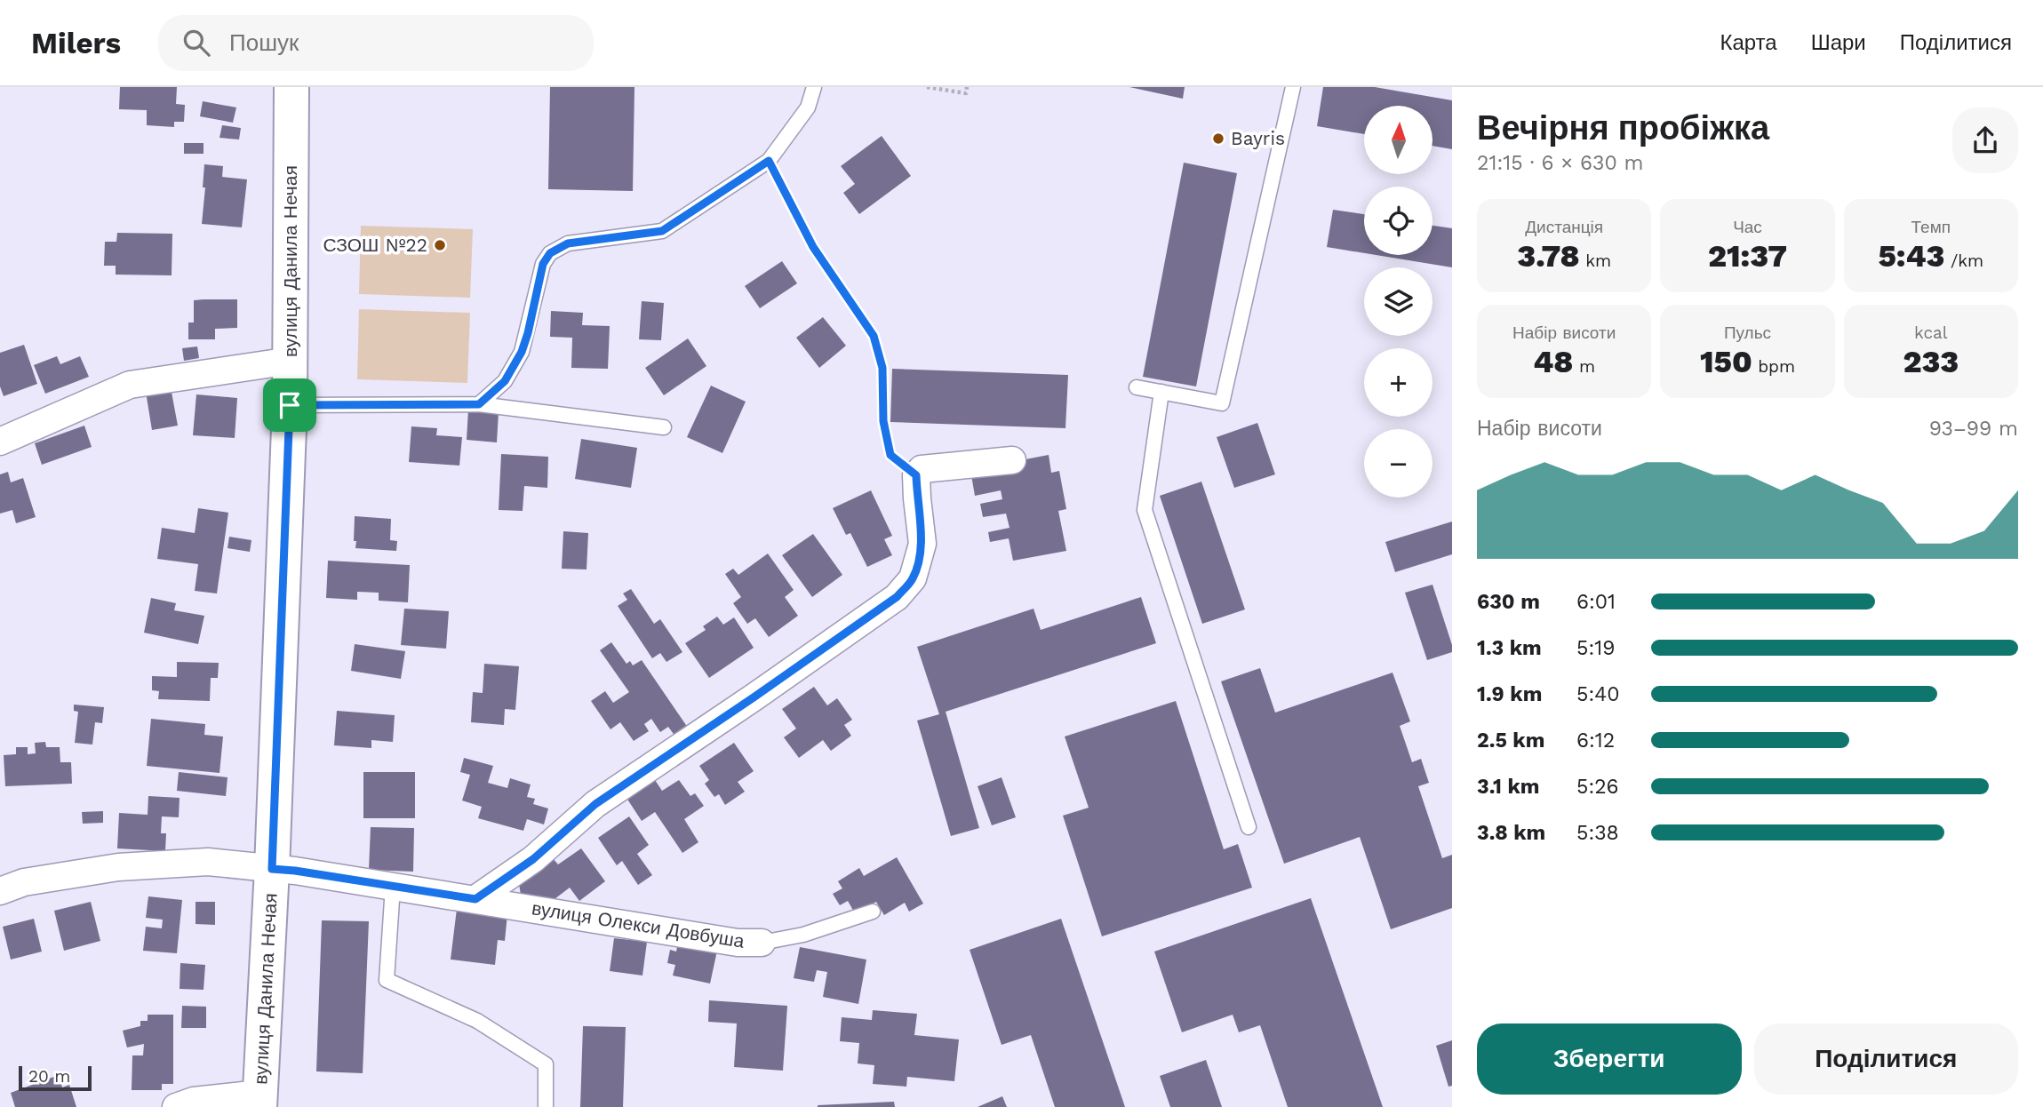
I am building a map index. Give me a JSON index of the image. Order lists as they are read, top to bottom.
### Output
{
  "streets": {
    "main road": ["вулиця Данила Нечая"],
    "street": ["вулиця Олекси Довбуша"]
  },
  "crossings": [
    ["вулиця Данила Нечая", "вулиця Олекси Довбуша"]
  ],
  "places": ["Bayris", "СЗОШ №22"],
  "scale_bar": "20 m",
  "north": "top",
  "page": {
    "header": "Milers",
    "search": "Пошук",
    "nav": ["Карта", "Шари", "Поділитися"],
    "heading": ["Вечірня пробіжка", "21:15 · 6 × 630 m"],
    "map_buttons": ["+", "−"],
    "stats": [
      ["Дистанція", "3.78 km"],
      ["Час", "21:37"],
      ["Темп", "5:43 /km"],
      ["Набір висоти", "48 m"],
      ["Пульс", "150 bpm"],
      ["kcal", "233"]
    ],
    "chart": ["Набір висоти", "93–99 m"],
    "list": [
      {
        "name": "630 m",
        "note": "6:01"
      },
      {
        "name": "1.3 km",
        "note": "5:19"
      },
      {
        "name": "1.9 km",
        "note": "5:40"
      },
      {
        "name": "2.5 km",
        "note": "6:12"
      },
      {
        "name": "3.1 km",
        "note": "5:26"
      },
      {
        "name": "3.8 km",
        "note": "5:38"
      }
    ],
    "buttons": ["Зберегти", "Поділитися"],
    "scale": "20 m"
  }
}
